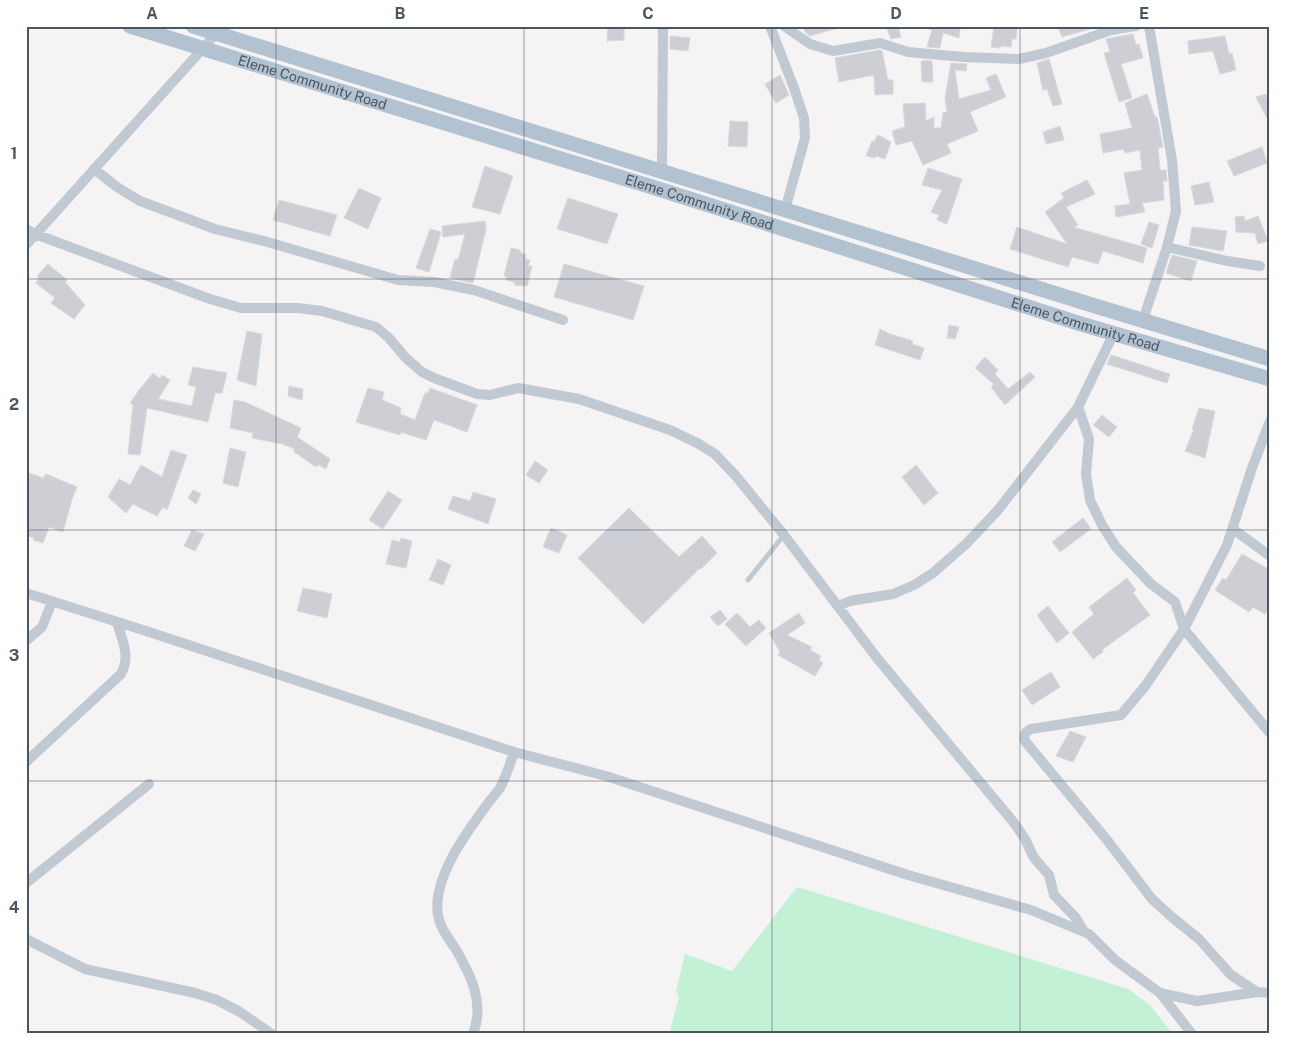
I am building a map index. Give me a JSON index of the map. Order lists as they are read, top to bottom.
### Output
{
  "streets": {
    "main road": ["Eleme Community Road"]
  },
  "grid": {
    "columns": [
      "A",
      "B",
      "C",
      "D",
      "E"
    ],
    "rows": [
      "1",
      "2",
      "3",
      "4"
    ]
  }
}
